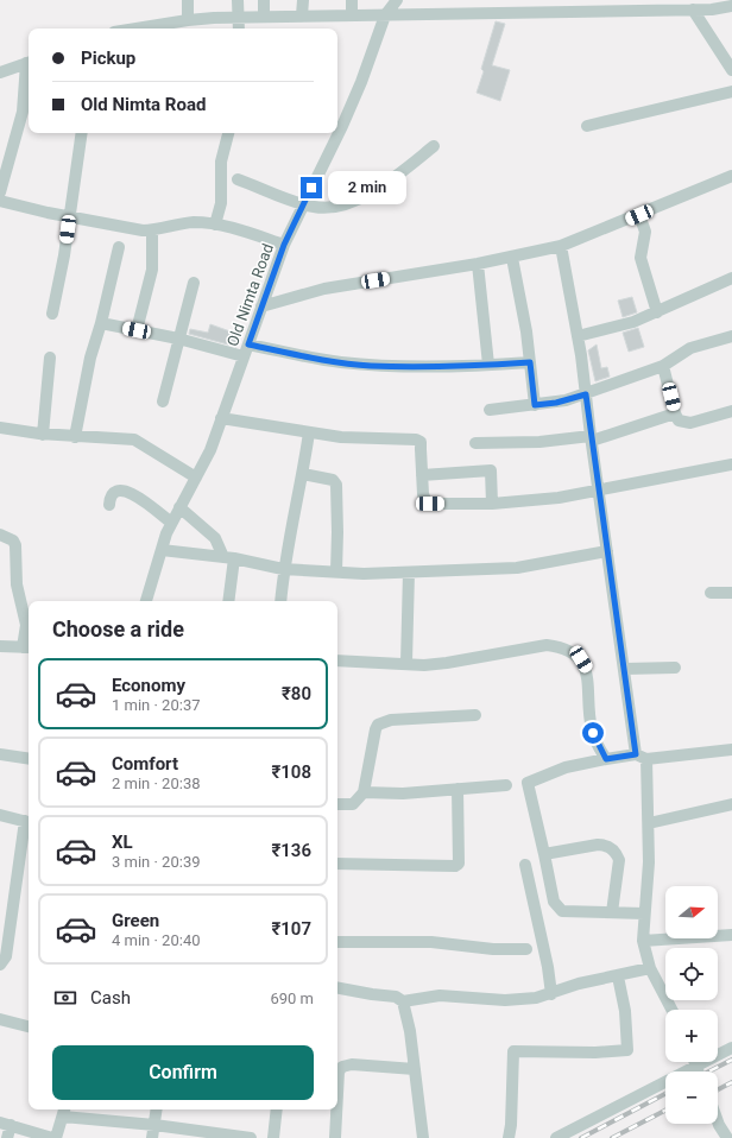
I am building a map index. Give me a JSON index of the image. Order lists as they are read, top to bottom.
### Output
{
  "streets": {
    "street": ["Old Nimta Road"]
  },
  "north": "right",
  "page": {
    "banner": ["Pickup", "Old Nimta Road"],
    "bubble": "2 min",
    "heading": "Choose a ride",
    "list": [
      {
        "name": "Economy",
        "note": "1 min · 20:37",
        "value": "₹80"
      },
      {
        "name": "Comfort",
        "note": "2 min · 20:38",
        "value": "₹108"
      },
      {
        "name": "XL",
        "note": "3 min · 20:39",
        "value": "₹136"
      },
      {
        "name": "Green",
        "note": "4 min · 20:40",
        "value": "₹107"
      }
    ],
    "map_buttons": ["+", "−"],
    "pay": ["Cash", "690 m"],
    "buttons": "Confirm"
  }
}
